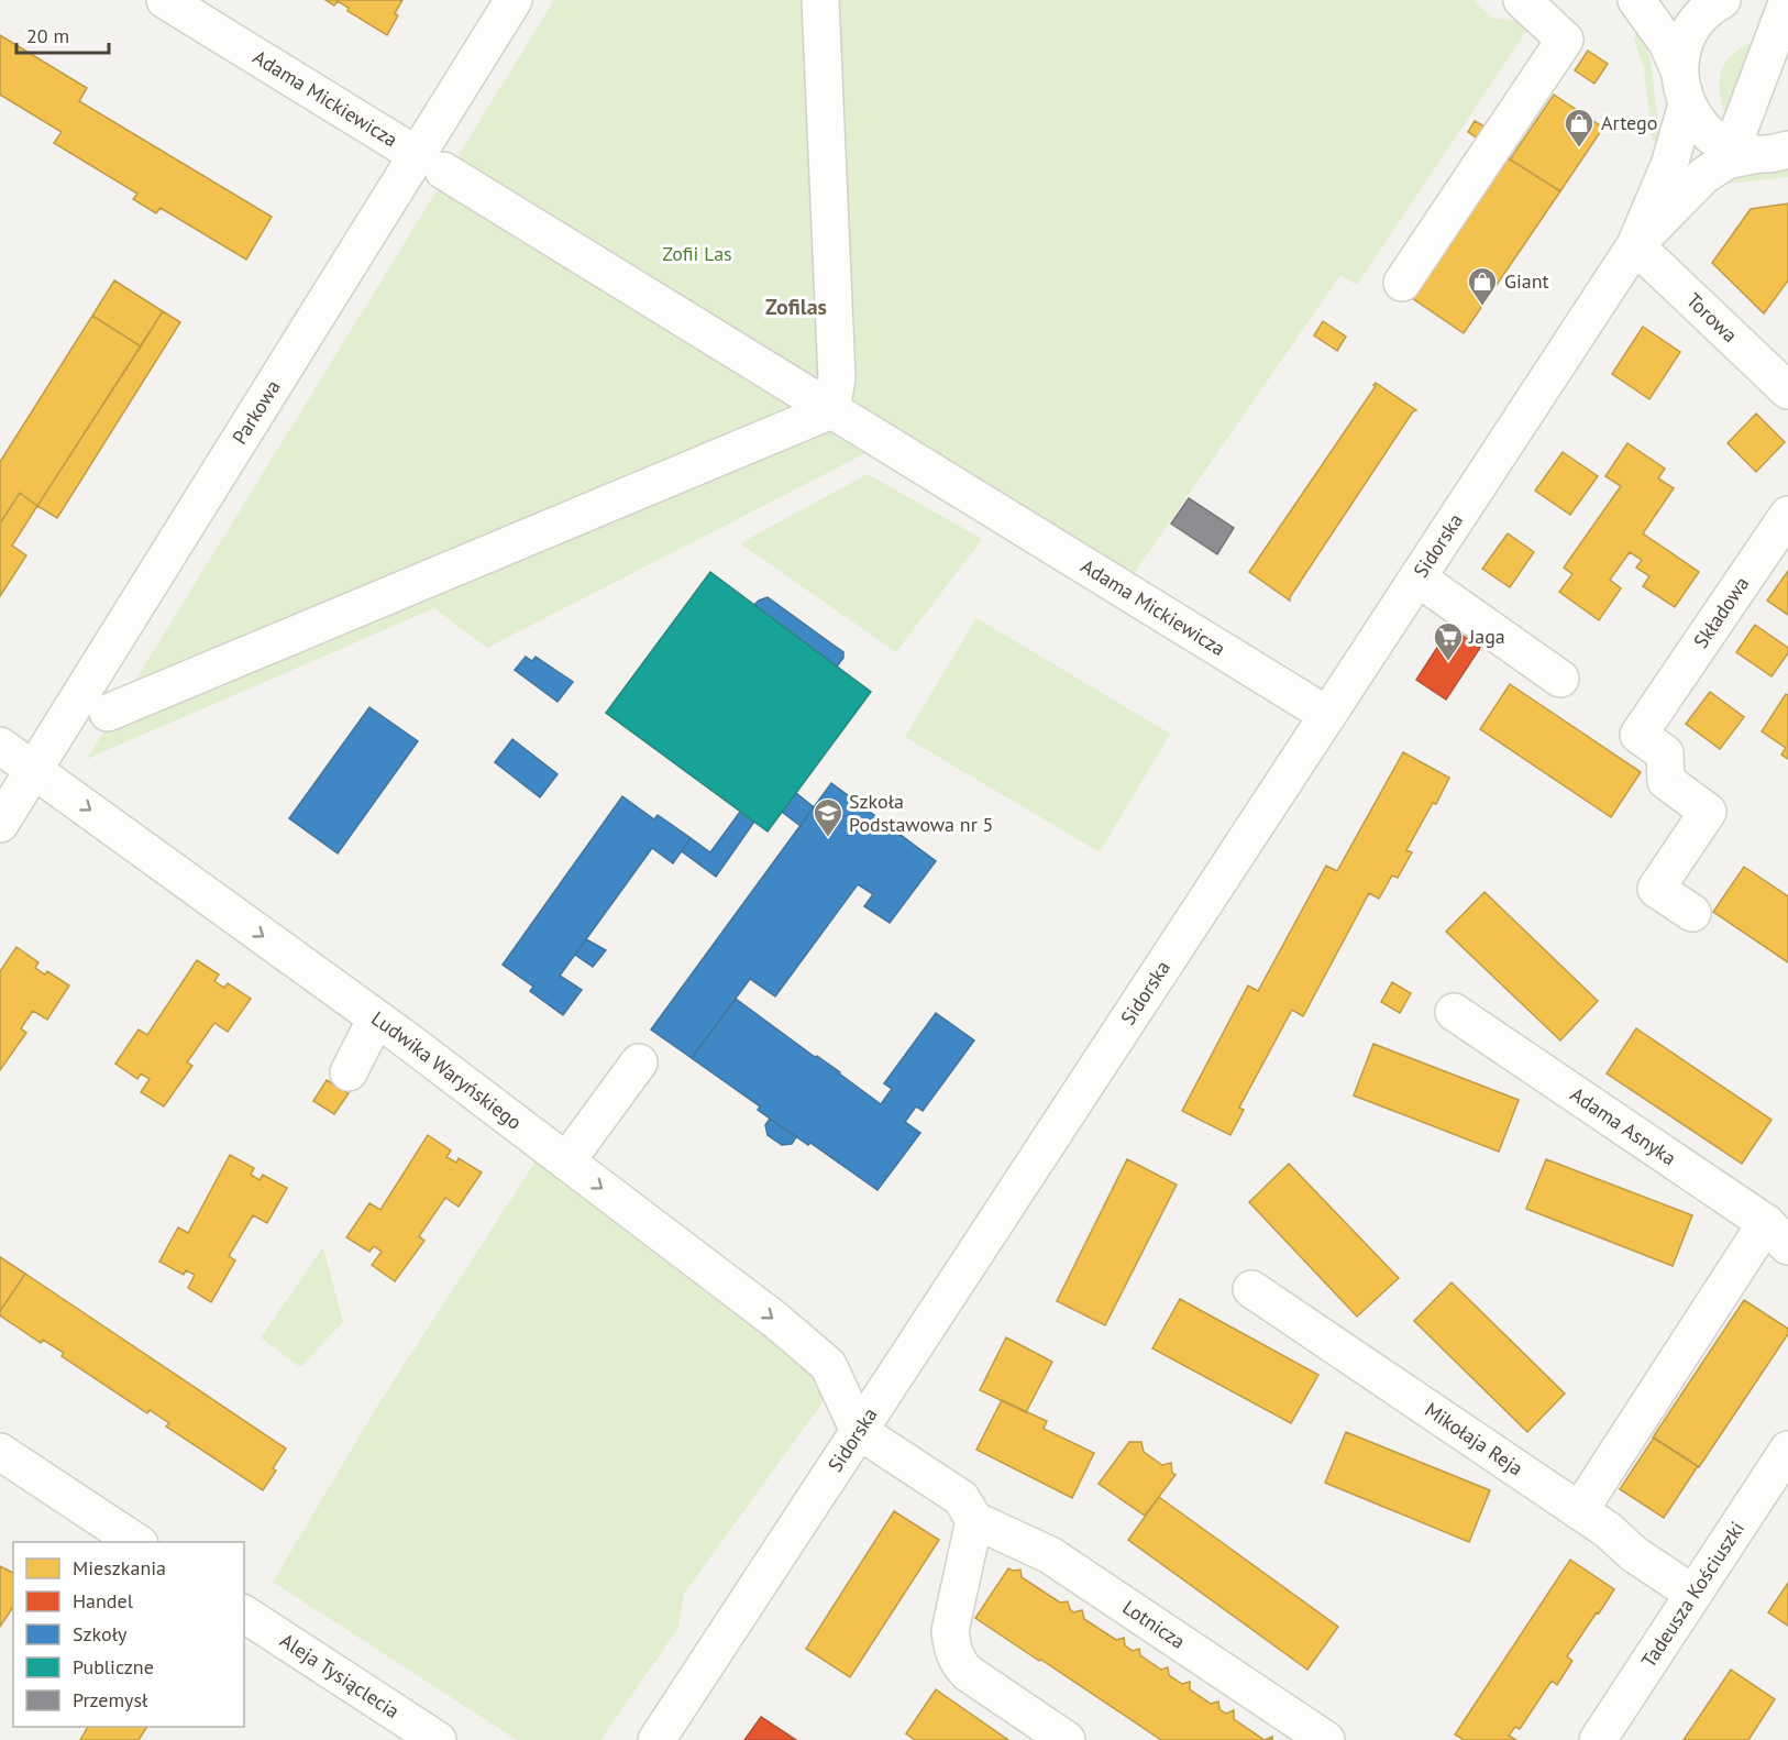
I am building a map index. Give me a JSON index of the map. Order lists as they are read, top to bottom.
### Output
{
  "streets": {
    "street": [
      "Adama Mickiewicza",
      "Torowa",
      "Parkowa",
      "Sidorska",
      "Składowa",
      "Ludwika Waryńskiego",
      "Adama Asnyka",
      "Mikołaja Reja",
      "Tadeusza Kościuszki",
      "Lotnicza",
      "Aleja Tysiąclecia"
    ]
  },
  "crossings": [
    ["Adama Mickiewicza", "Parkowa"],
    ["Adama Mickiewicza", "Sidorska"],
    ["Torowa", "Sidorska"],
    ["Parkowa", "Ludwika Waryńskiego"],
    ["Sidorska", "Ludwika Waryńskiego"],
    ["Sidorska", "Lotnicza"],
    ["Ludwika Waryńskiego", "Lotnicza"],
    ["Mikołaja Reja", "Tadeusza Kościuszki"]
  ],
  "one_way": ["Ludwika Waryńskiego"],
  "districts": ["Zofilas"],
  "parks": ["Zofii Las"],
  "places": {
    "shop": ["Artego", "Giant"],
    "supermarket": ["Jaga"],
    "school or university": ["Szkoła Podstawowa nr 5"]
  },
  "legend": [
    "Mieszkania",
    "Handel",
    "Szkoły",
    "Publiczne",
    "Przemysł"
  ],
  "scale_bar": "20 m"
}
